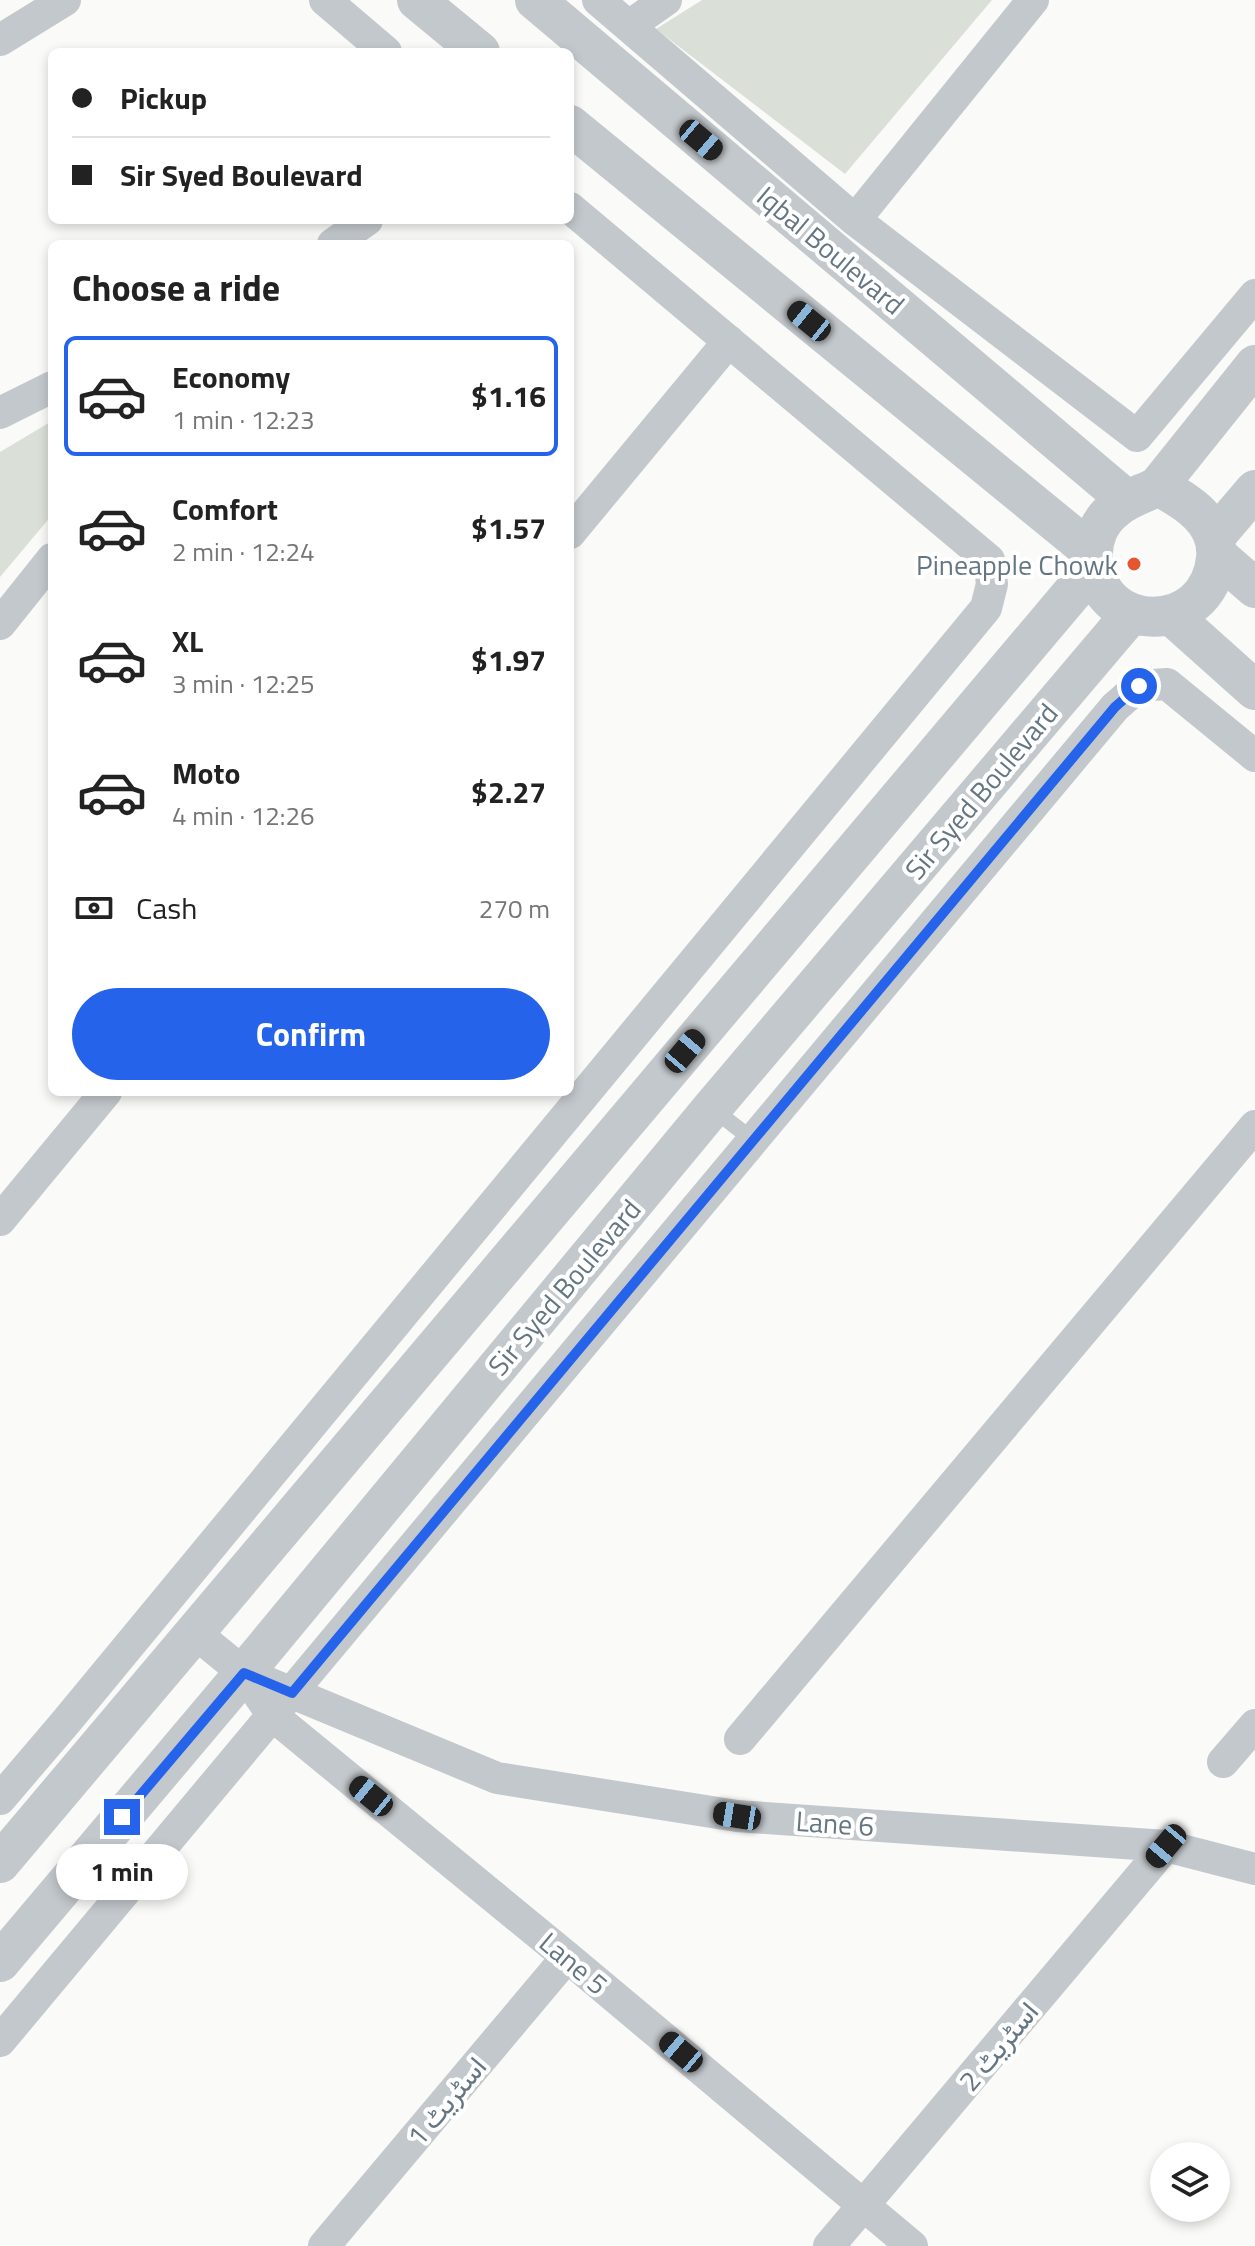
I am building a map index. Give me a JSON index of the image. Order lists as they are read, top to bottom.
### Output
{
  "streets": {
    "street": [
      "Iqbal Boulevard",
      "Sir Syed Boulevard",
      "Lane 6",
      "Lane 5",
      "اسٹریٹ 2",
      "اسٹریٹ 1"
    ]
  },
  "crossings": [
    ["Iqbal Boulevard", "Sir Syed Boulevard"],
    ["Sir Syed Boulevard", "Lane 5"],
    ["Lane 6", "Lane 5"],
    ["Lane 6", "اسٹریٹ 2"],
    ["Lane 5", "اسٹریٹ 2"],
    ["Lane 5", "اسٹریٹ 1"]
  ],
  "places": ["Pineapple Chowk"],
  "page": {
    "banner": ["Pickup", "Sir Syed Boulevard"],
    "heading": "Choose a ride",
    "list": [
      {
        "name": "Economy",
        "note": "1 min · 12:23",
        "value": "$1.16"
      },
      {
        "name": "Comfort",
        "note": "2 min · 12:24",
        "value": "$1.57"
      },
      {
        "name": "XL",
        "note": "3 min · 12:25",
        "value": "$1.97"
      },
      {
        "name": "Moto",
        "note": "4 min · 12:26",
        "value": "$2.27"
      }
    ],
    "pay": ["Cash", "270 m"],
    "buttons": "Confirm",
    "bubble": "1 min"
  }
}
